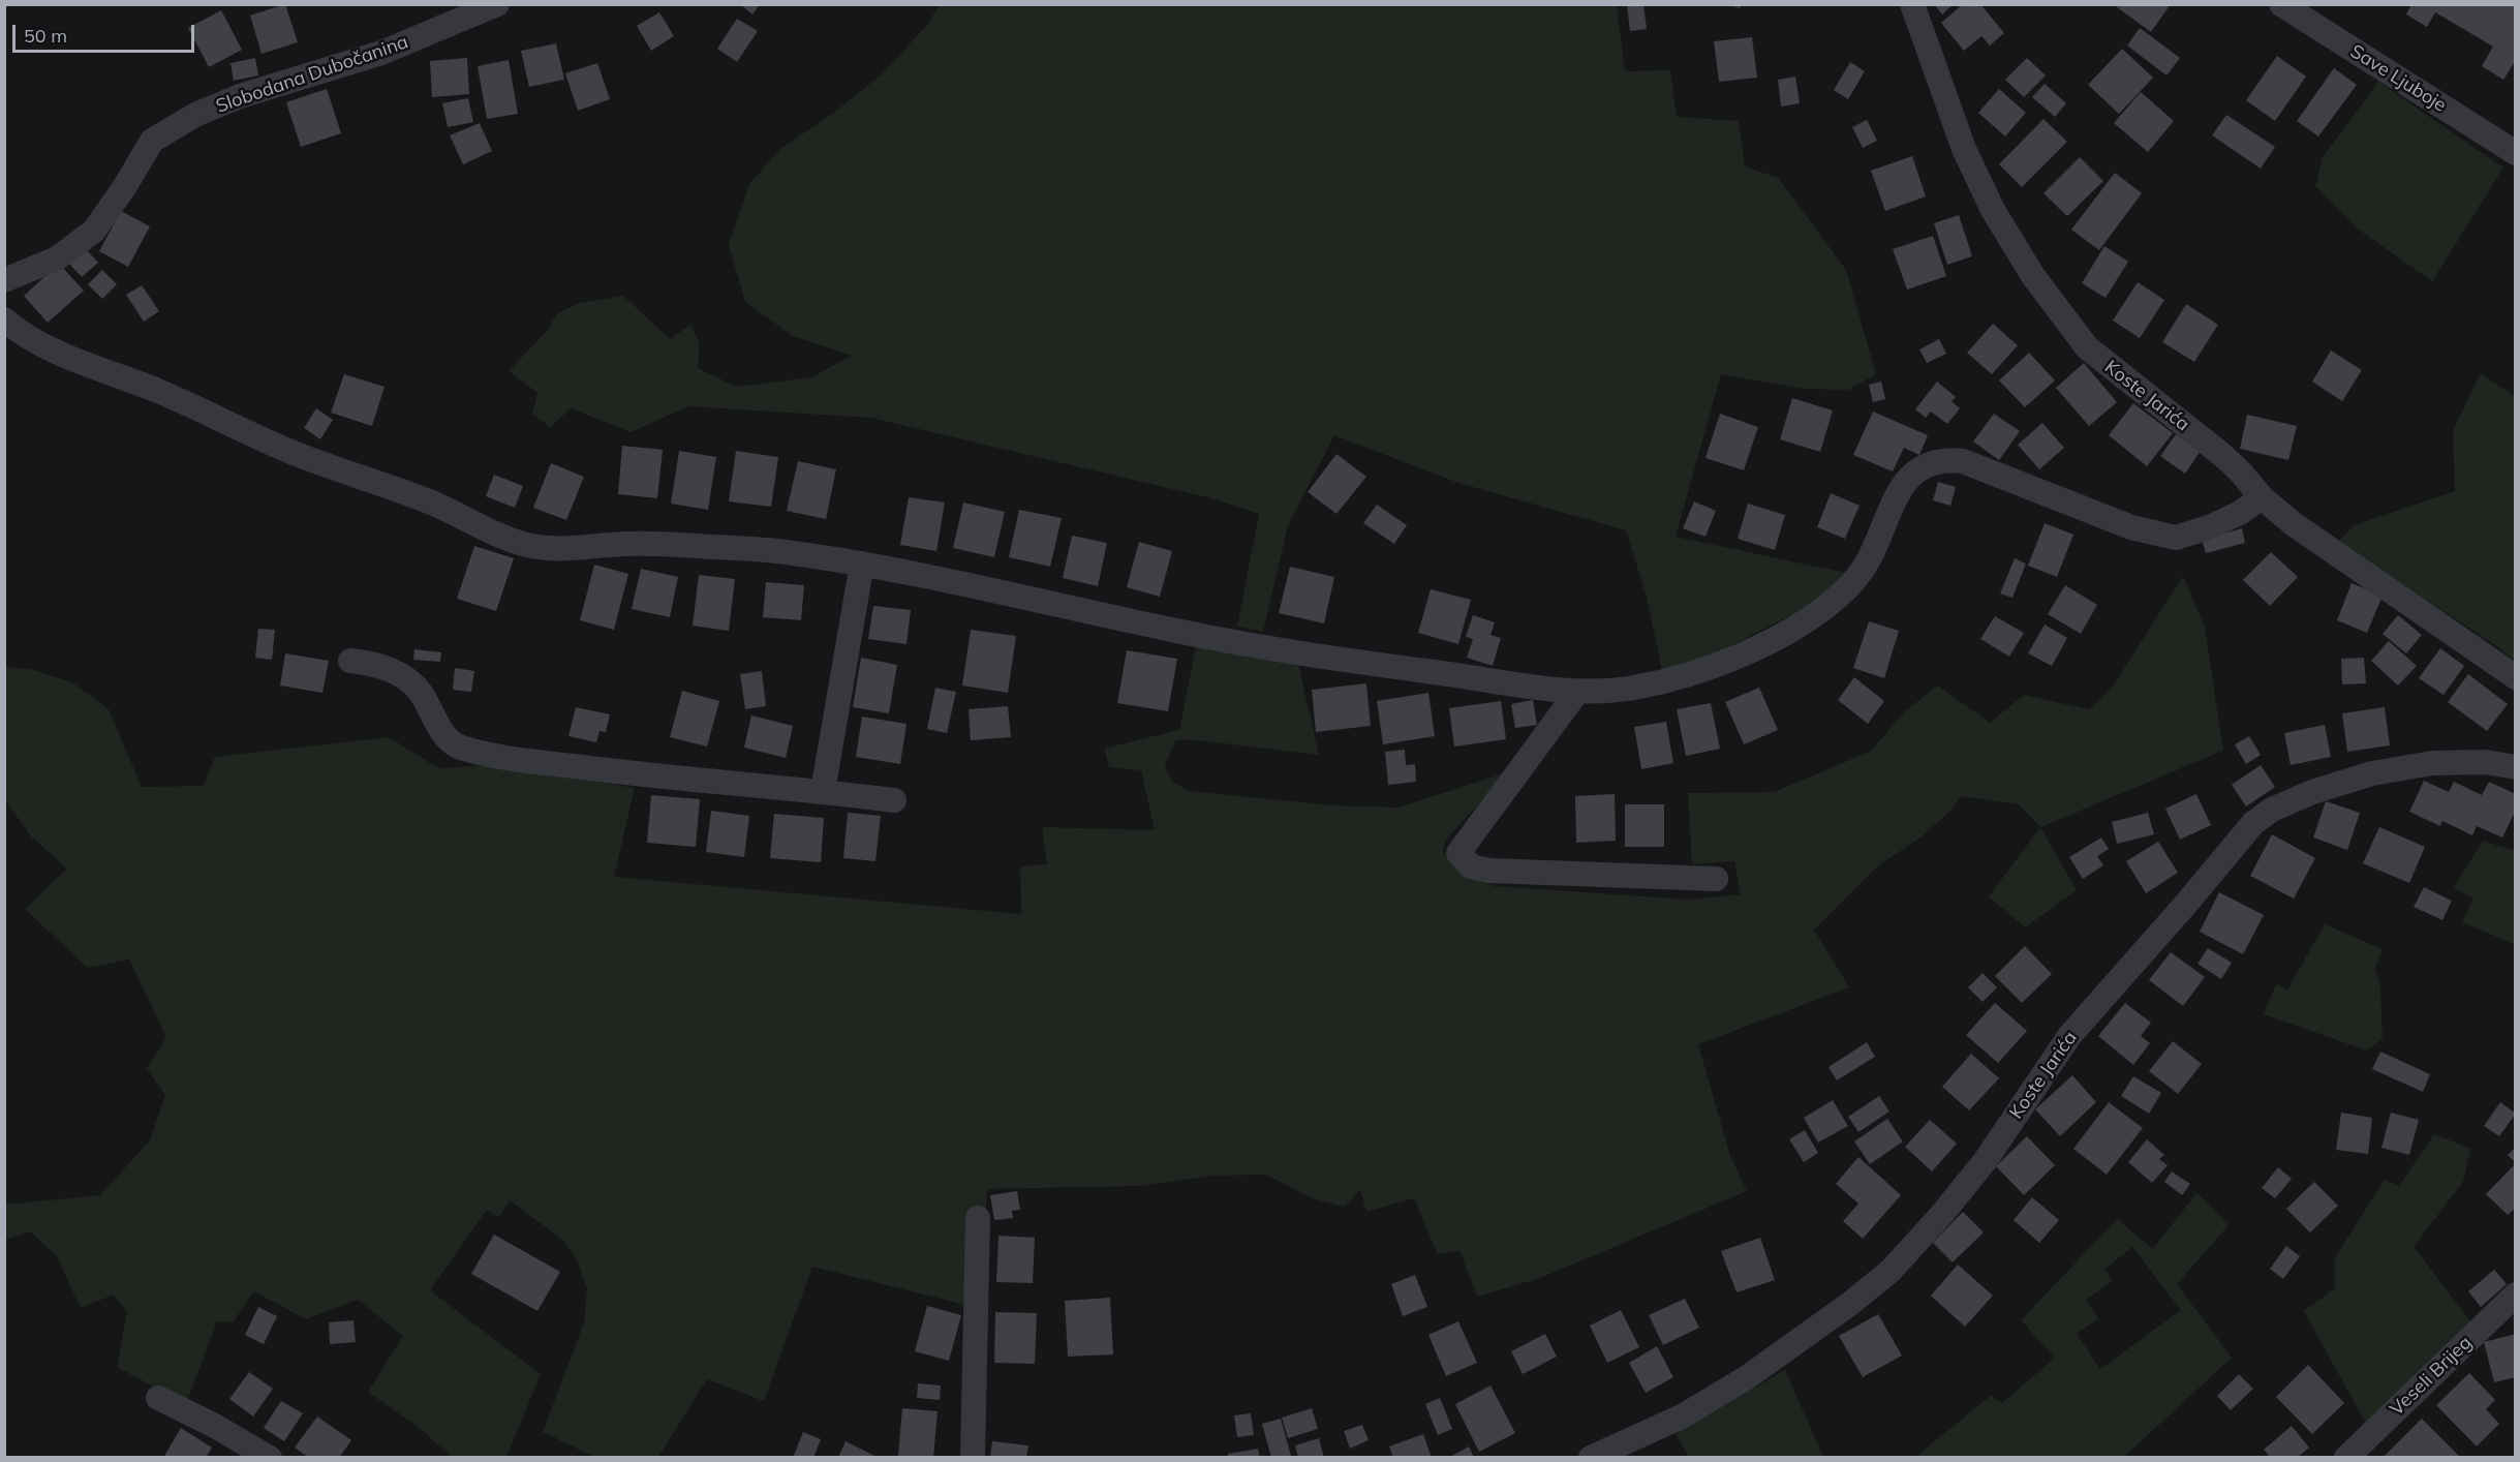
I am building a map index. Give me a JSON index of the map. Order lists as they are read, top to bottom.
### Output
{
  "streets": {
    "street": [
      "Slobodana Dubočanina",
      "Save Ljuboje",
      "Koste Jarića",
      "Veseli Brijeg"
    ]
  },
  "scale_bar": "50 m"
}
